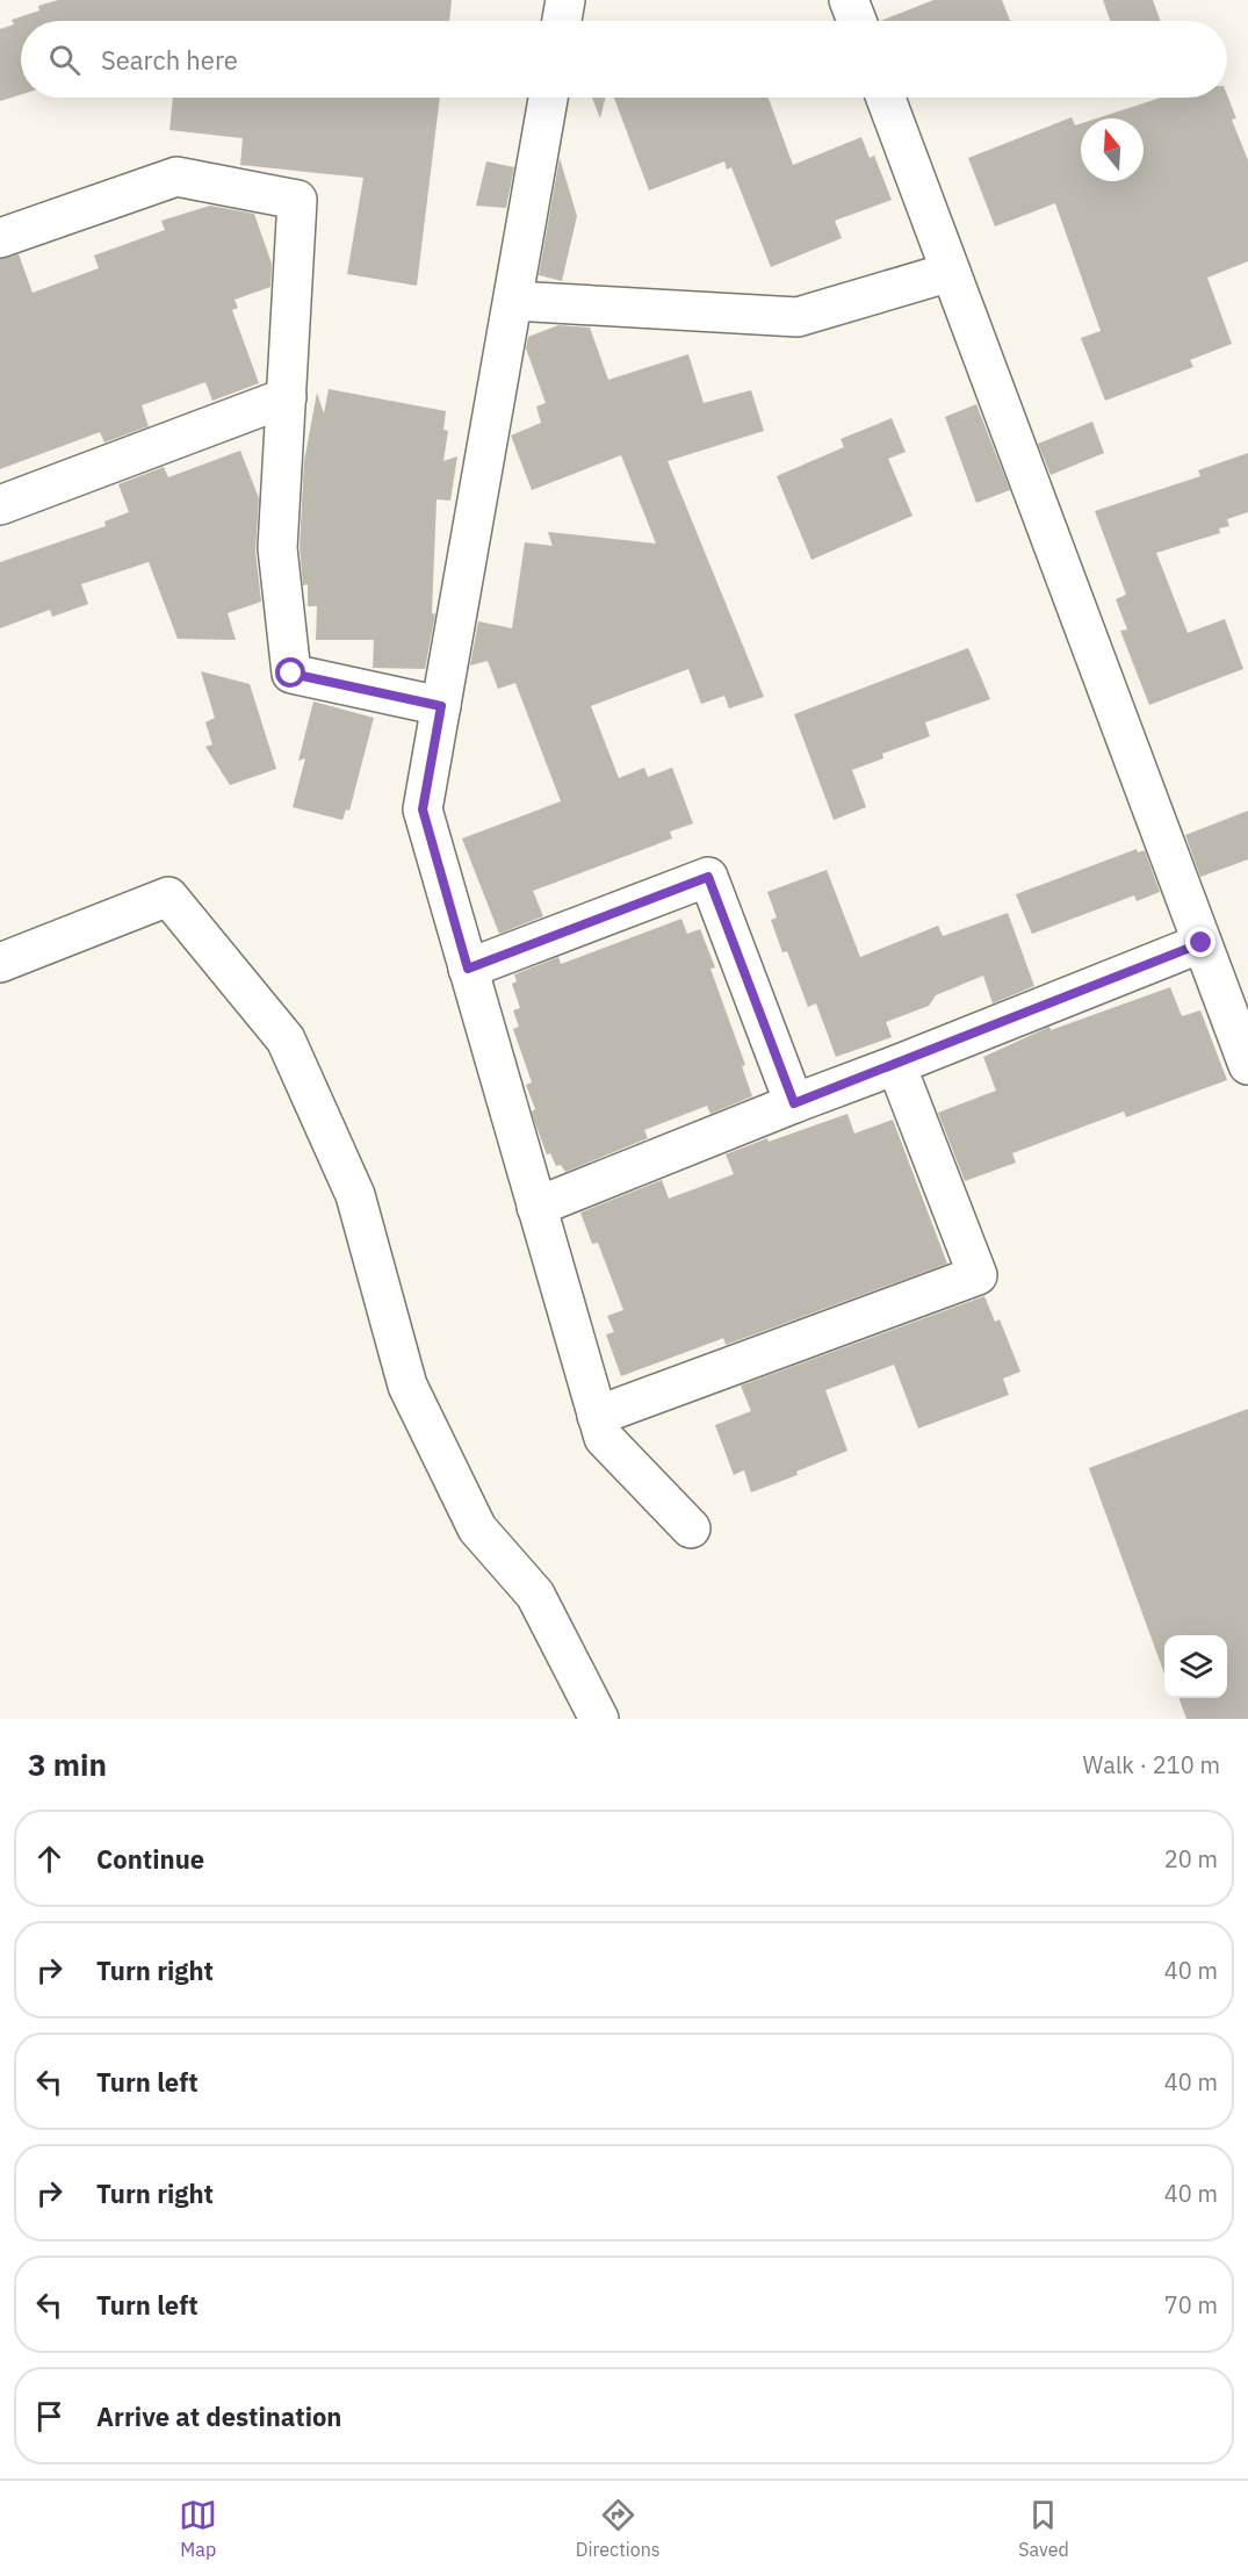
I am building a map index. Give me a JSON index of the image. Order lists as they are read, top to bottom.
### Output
{
  "north": "top",
  "page": {
    "search": "Search here",
    "heading": ["3 min", "Walk · 210 m"],
    "list": [
      ["Continue", "20 m"],
      ["Turn right", "40 m"],
      ["Turn left", "40 m"],
      ["Turn right", "40 m"],
      ["Turn left", "70 m"],
      "Arrive at destination"
    ],
    "nav": ["Map", "Directions", "Saved"]
  }
}
